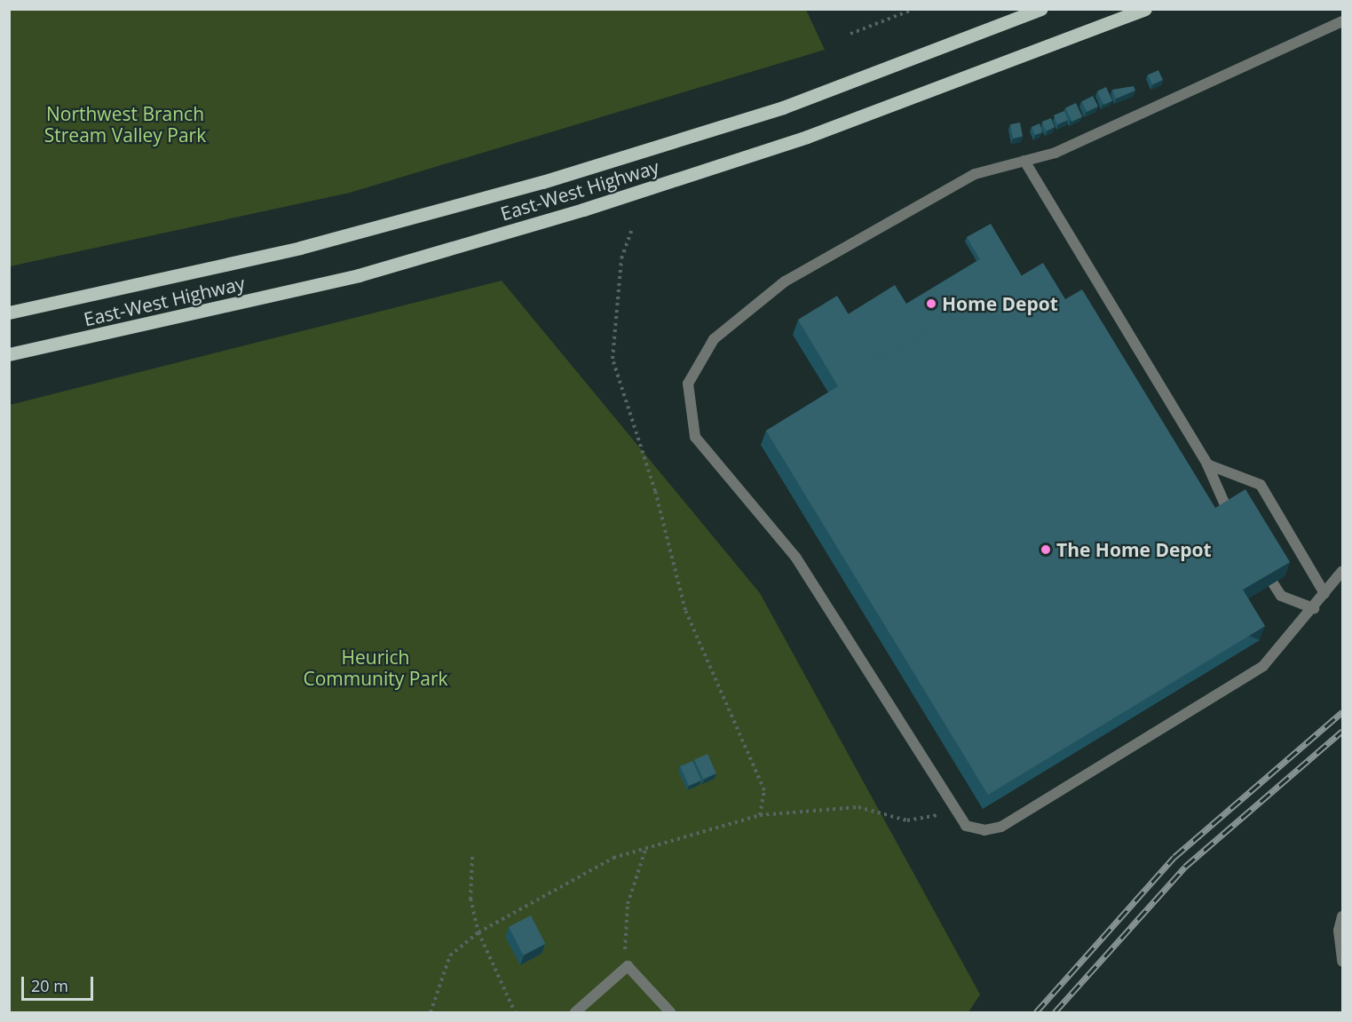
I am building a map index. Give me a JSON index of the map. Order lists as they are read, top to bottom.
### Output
{
  "streets": {
    "main road": ["East-West Highway"]
  },
  "parks": ["Northwest Branch Stream Valley Park", "Heurich Community Park"],
  "places": ["Home Depot", "The Home Depot"],
  "scale_bar": "20 m"
}
